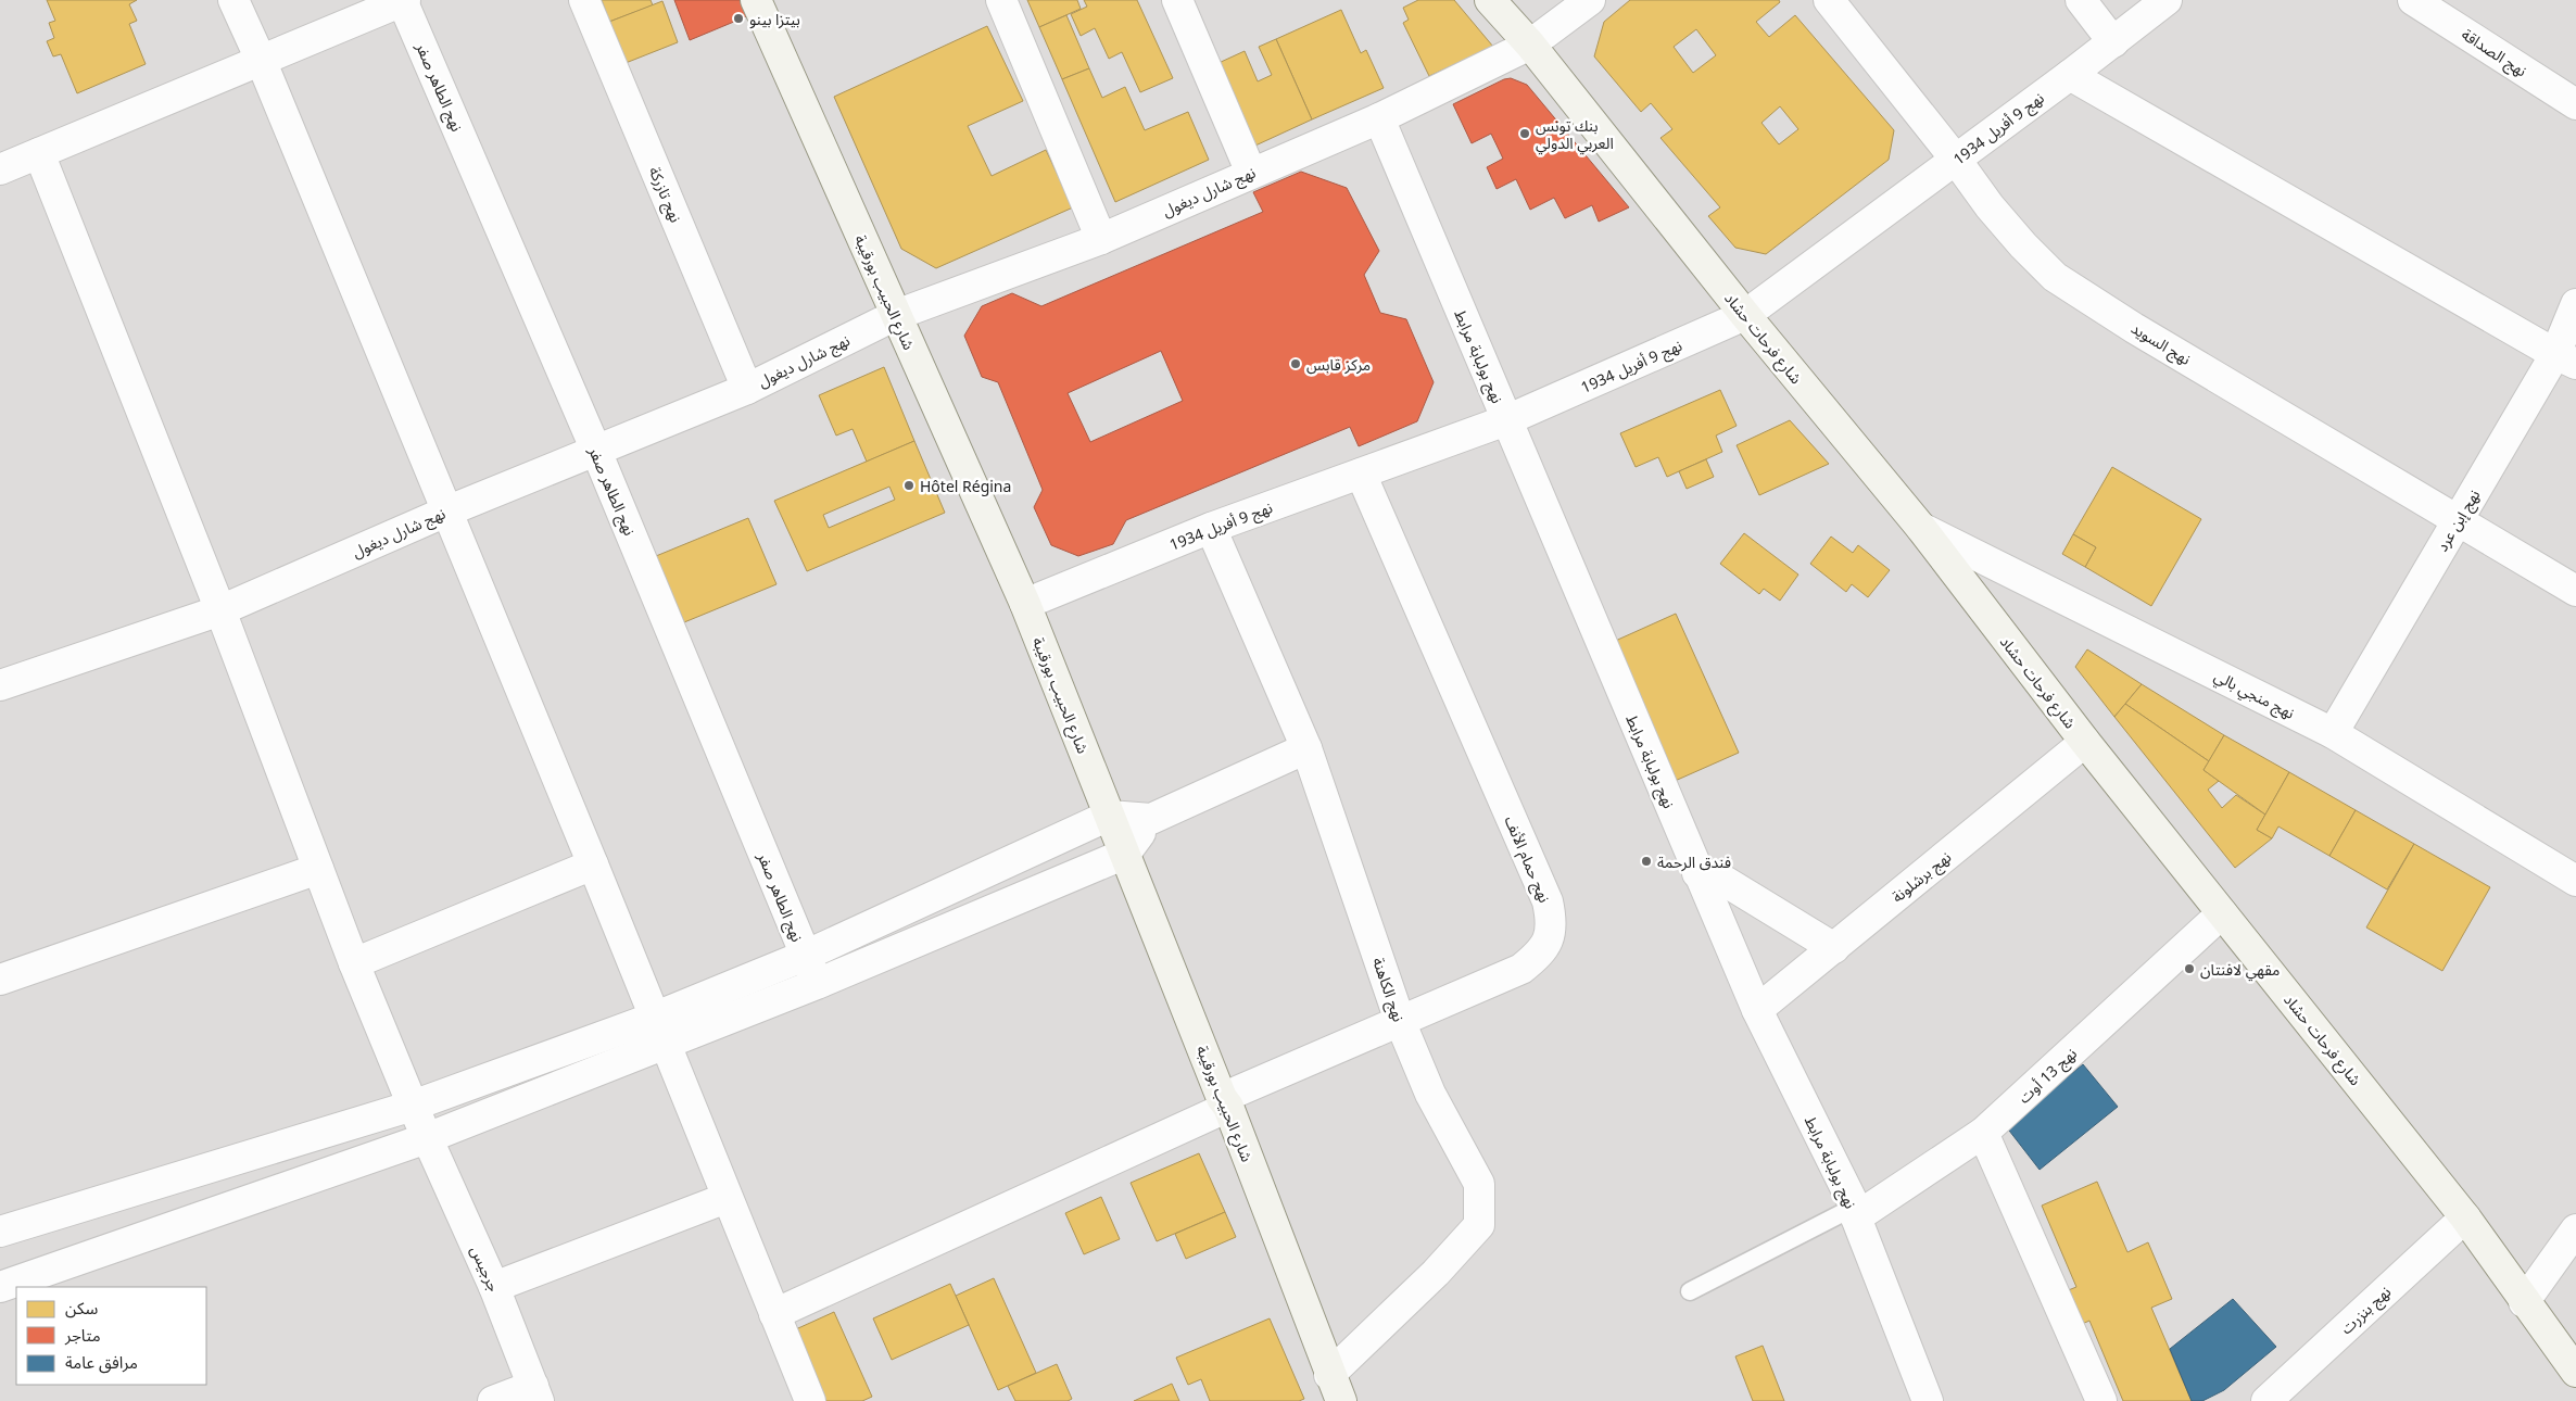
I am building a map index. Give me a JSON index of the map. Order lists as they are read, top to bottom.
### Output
{
  "streets": {
    "street": [
      "نهج الصداقة",
      "نهج الطاهر صفر",
      "نهج 9 أفريل 1934",
      "نهج شارل ديغول",
      "نهج تازركة",
      "شارع الحبيب بورقيبة",
      "شارع فرحات حشاد",
      "نهج السويد",
      "نهج بولبابة مرابط",
      "نهج إبن عرد",
      "نهج منجي بالي",
      "نهج حمام الأنف",
      "نهج برشلونة",
      "نهج الكاهنة",
      "نهج 13 أوت",
      "جرجيس",
      "نهج بنزرت"
    ]
  },
  "crossings": [
    ["نهج الطاهر صفر", "نهج شارل ديغول"],
    ["نهج 9 أفريل 1934", "شارع الحبيب بورقيبة"],
    ["نهج 9 أفريل 1934", "شارع فرحات حشاد"],
    ["نهج 9 أفريل 1934", "نهج السويد"],
    ["نهج 9 أفريل 1934", "نهج بولبابة مرابط"],
    ["نهج 9 أفريل 1934", "نهج حمام الأنف"],
    ["نهج 9 أفريل 1934", "نهج الكاهنة"],
    ["نهج شارل ديغول", "نهج تازركة"],
    ["نهج شارل ديغول", "شارع الحبيب بورقيبة"],
    ["نهج شارل ديغول", "شارع فرحات حشاد"],
    ["نهج شارل ديغول", "نهج بولبابة مرابط"],
    ["نهج شارل ديغول", "جرجيس"],
    ["شارع الحبيب بورقيبة", "نهج حمام الأنف"],
    ["شارع الحبيب بورقيبة", "نهج الكاهنة"],
    ["شارع فرحات حشاد", "نهج منجي بالي"],
    ["شارع فرحات حشاد", "نهج برشلونة"],
    ["شارع فرحات حشاد", "نهج 13 أوت"],
    ["شارع فرحات حشاد", "نهج بنزرت"],
    ["نهج السويد", "نهج إبن عرد"],
    ["نهج بولبابة مرابط", "نهج برشلونة"],
    ["نهج بولبابة مرابط", "نهج 13 أوت"],
    ["نهج إبن عرد", "نهج منجي بالي"],
    ["نهج حمام الأنف", "نهج الكاهنة"]
  ],
  "places": [
    "بيتزا بينو",
    "بنك تونس العربي الدولي",
    "مركز قابس",
    "Hôtel Régina",
    "فندق الرحمة",
    "مقهي لافنتان"
  ],
  "legend": ["سكن", "متاجر", "مرافق عامة"]
}
